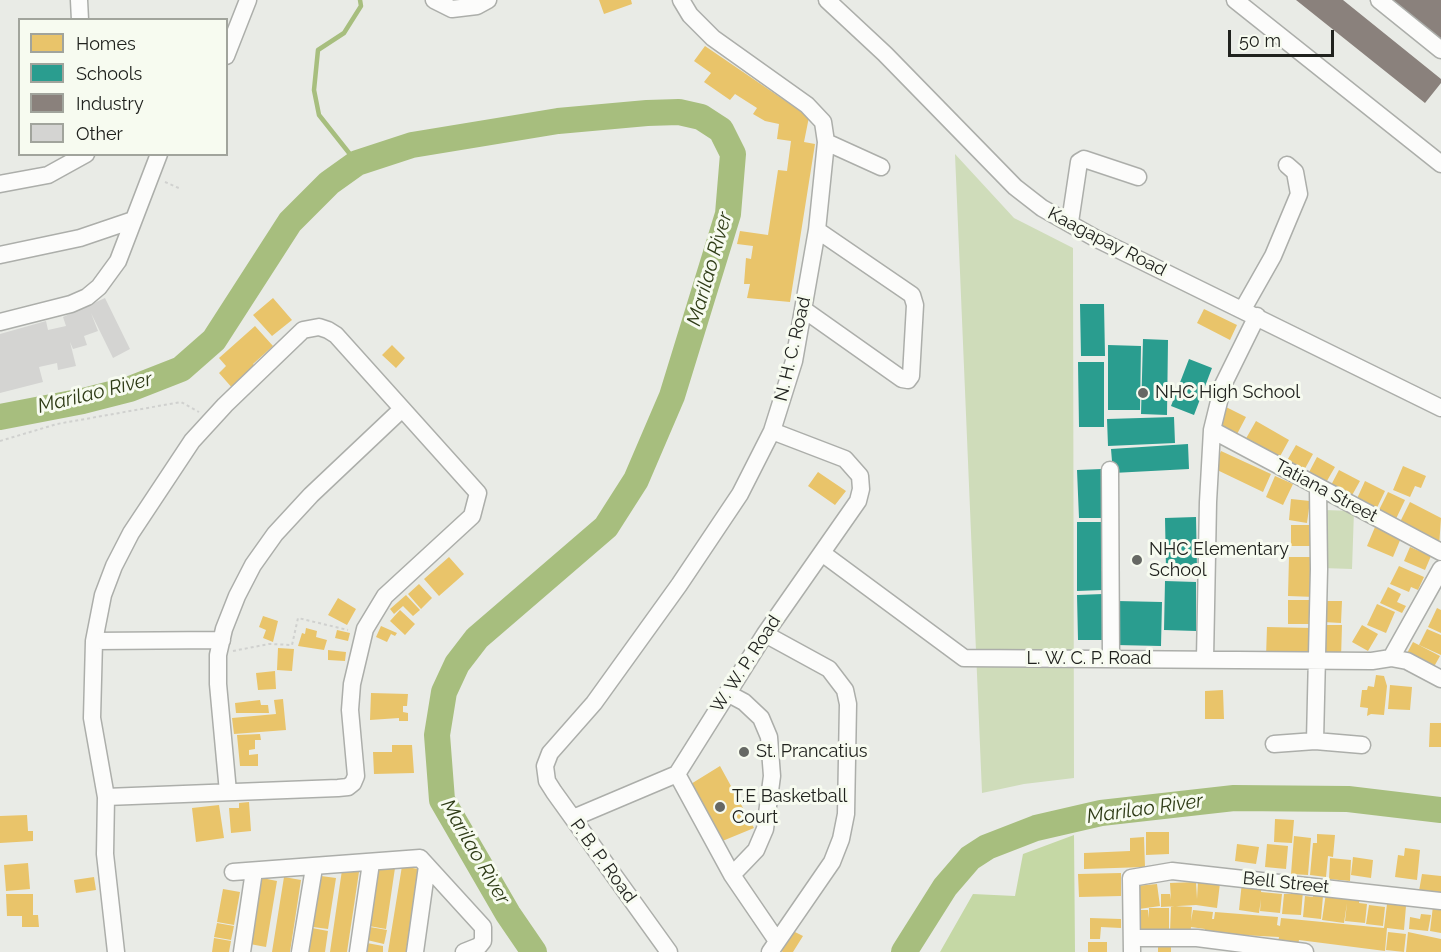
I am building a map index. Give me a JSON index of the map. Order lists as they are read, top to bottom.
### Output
{
  "streets": {
    "street": [
      "Kaagapay Road",
      "N. H. C. Road",
      "Tatiana Street",
      "L. W. C. P. Road",
      "W. W. P. Road",
      "P. B. P. Road",
      "Bell Street"
    ]
  },
  "crossings": [
    ["N. H. C. Road", "W. W. P. Road"],
    ["N. H. C. Road", "P. B. P. Road"],
    ["L. W. C. P. Road", "W. W. P. Road"]
  ],
  "water": ["Marilao River"],
  "places": [
    "NHC High School",
    "NHC Elementary School",
    "St. Prancatius",
    "T.E Basketball Court"
  ],
  "legend": [
    "Homes",
    "Schools",
    "Industry",
    "Other"
  ],
  "scale_bar": "50 m"
}
